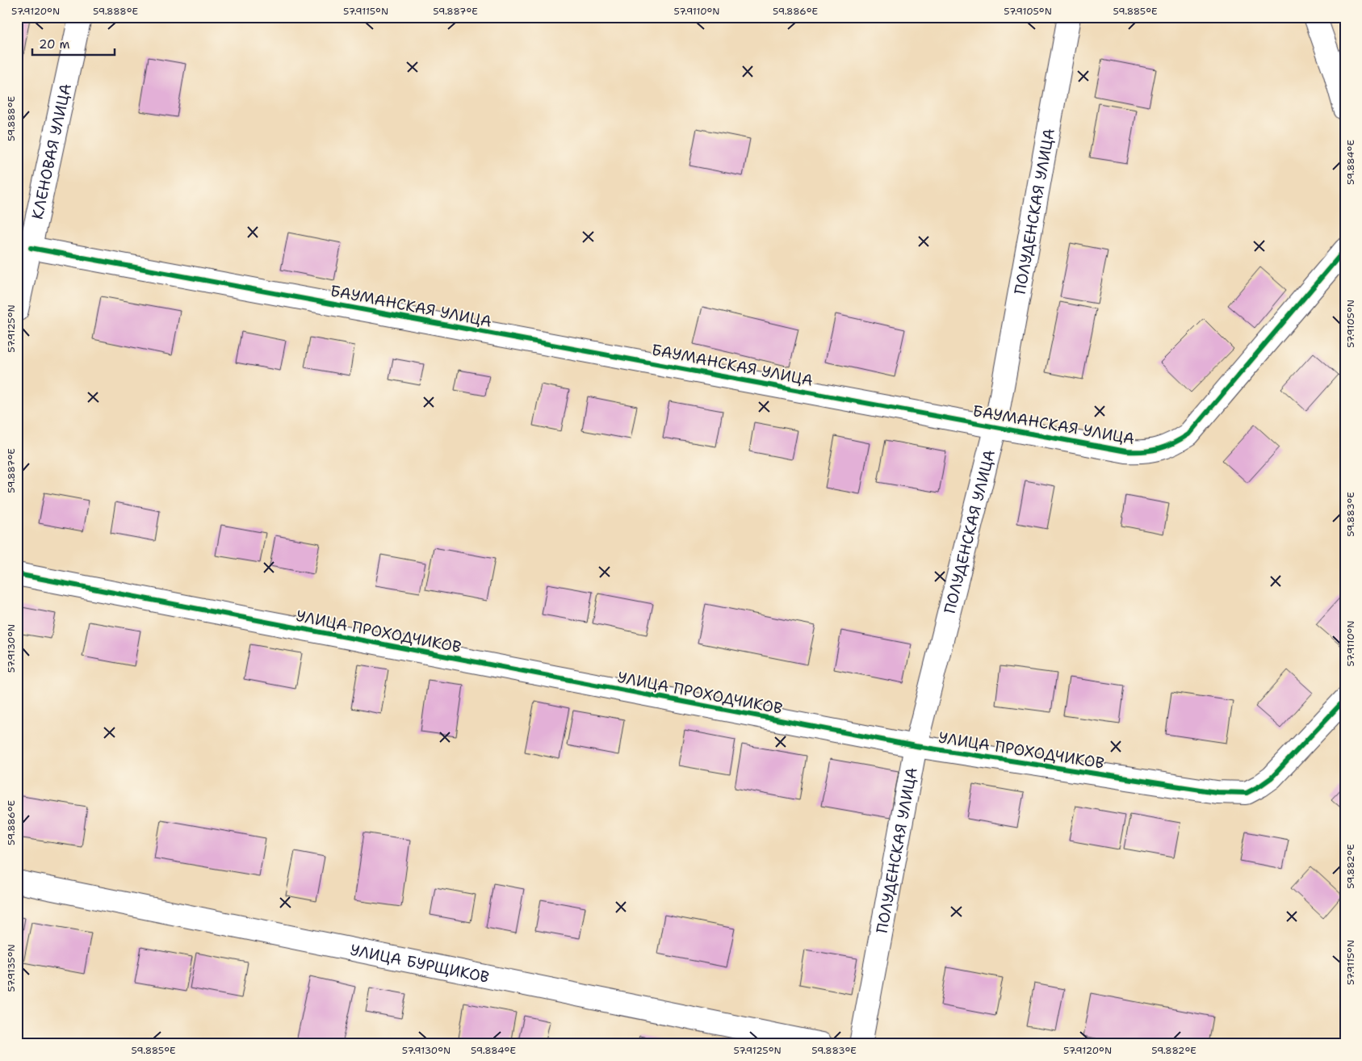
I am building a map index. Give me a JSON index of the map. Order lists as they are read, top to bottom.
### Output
{
  "streets": {
    "street": [
      "КЛЕНОВАЯ УЛИЦА",
      "ПОЛУДЕНСКАЯ УЛИЦА",
      "БАУМАНСКАЯ УЛИЦА",
      "УЛИЦА ПРОХОДЧИКОВ",
      "УЛИЦА БУРЩИКОВ"
    ]
  },
  "crossings": [
    ["КЛЕНОВАЯ УЛИЦА", "БАУМАНСКАЯ УЛИЦА"],
    ["ПОЛУДЕНСКАЯ УЛИЦА", "БАУМАНСКАЯ УЛИЦА"],
    ["ПОЛУДЕНСКАЯ УЛИЦА", "УЛИЦА ПРОХОДЧИКОВ"]
  ],
  "scale_bar": "20 m",
  "coordinates": [
    "57.9120°N",
    "59.888°E",
    "57.9115°N",
    "59.887°E",
    "57.9110°N",
    "59.886°E",
    "57.9105°N",
    "59.885°E",
    "59.884°E",
    "57.9125°N",
    "59.883°E",
    "57.9130°N",
    "59.882°E",
    "57.9135°N"
  ]
}
